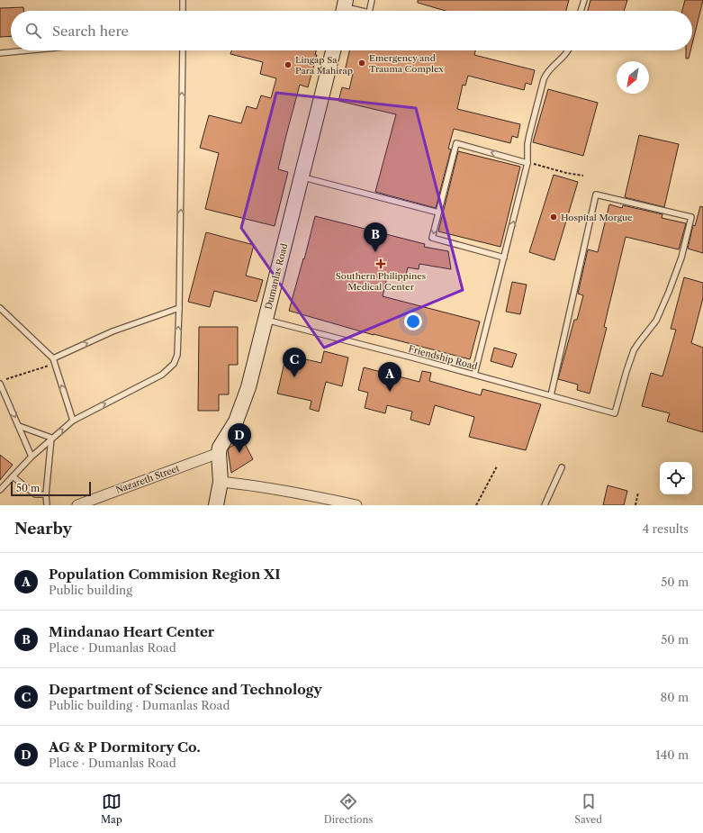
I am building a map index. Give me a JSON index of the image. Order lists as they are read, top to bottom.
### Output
{
  "streets": {
    "main road": ["Dumanlas Road"],
    "street": ["Nazareth Street"],
    "lane": ["Friendship Road"]
  },
  "crossings": [
    ["Dumanlas Road", "Friendship Road"],
    ["Dumanlas Road", "Nazareth Street"]
  ],
  "places": {
    "other": ["Emergency and Trauma Complex", "Lingap Sa Para Mahirap", "Hospital Morgue"],
    "health": ["Southern Philippines Medical Center"]
  },
  "scale_bar": "50 m",
  "north": "bottom left",
  "page": {
    "search": "Search here",
    "pins": [
      "B",
      "C",
      "A",
      "D"
    ],
    "scale": "50 m",
    "heading": ["Nearby", "4 results"],
    "list": [
      {
        "mark": "A",
        "name": "Population Commision Region XI",
        "note": "Public building",
        "value": "50 m"
      },
      {
        "mark": "B",
        "name": "Mindanao Heart Center",
        "note": "Place · Dumanlas Road",
        "value": "50 m"
      },
      {
        "mark": "C",
        "name": "Department of Science and Technology",
        "note": "Public building · Dumanlas Road",
        "value": "80 m"
      },
      {
        "mark": "D",
        "name": "AG & P Dormitory Co.",
        "note": "Place · Dumanlas Road",
        "value": "140 m"
      }
    ],
    "nav": ["Map", "Directions", "Saved"]
  }
}
